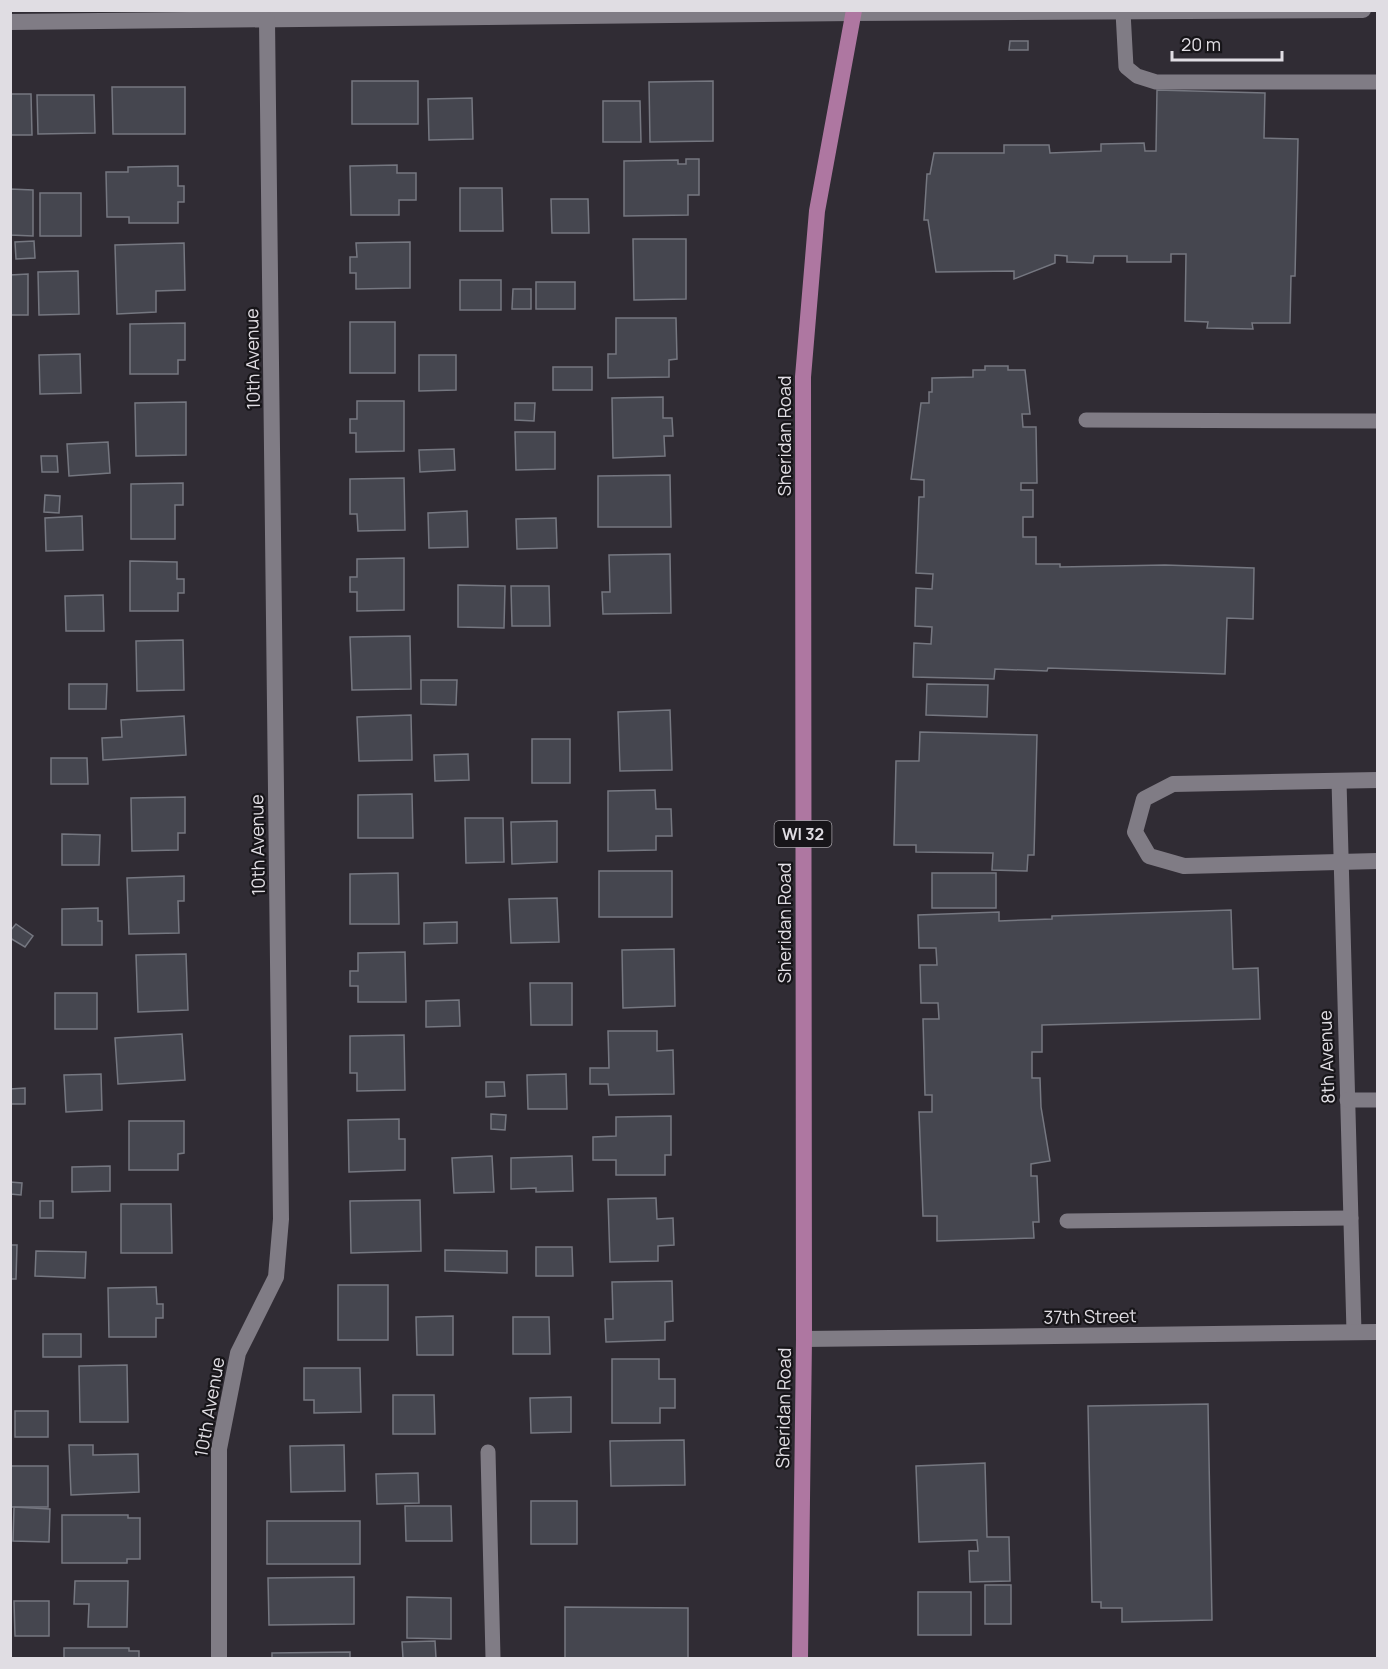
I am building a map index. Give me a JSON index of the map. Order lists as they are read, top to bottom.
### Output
{
  "streets": {
    "main road": ["Sheridan Road", "WI 32"],
    "street": ["10th Avenue", "37th Street"],
    "lane": ["8th Avenue"]
  },
  "crossings": [
    ["Sheridan Road", "37th Street"],
    ["8th Avenue", "37th Street"]
  ],
  "scale_bar": "20 m"
}
